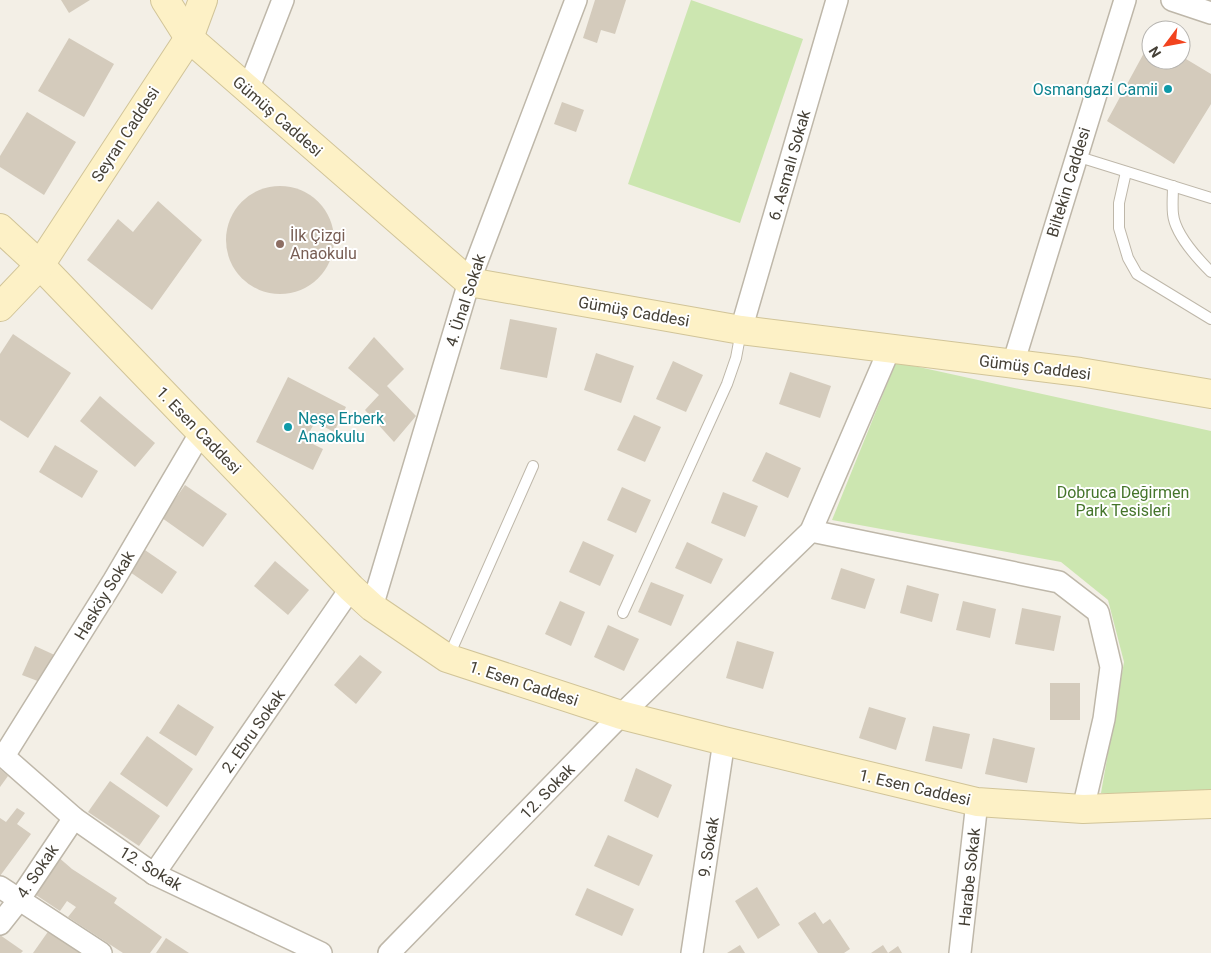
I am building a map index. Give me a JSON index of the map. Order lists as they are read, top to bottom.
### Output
{
  "streets": {
    "street": [
      "Gümüş Caddesi",
      "Seyran Caddesi",
      "6. Asmalı Sokak",
      "Biltekin Caddesi",
      "4. Ünal Sokak",
      "1. Esen Caddesi",
      "Hasköy Sokak",
      "2. Ebru Sokak",
      "12. Sokak",
      "9. Sokak",
      "4. Sokak",
      "Harabe Sokak"
    ]
  },
  "crossings": [
    ["Gümüş Caddesi", "Seyran Caddesi"],
    ["Gümüş Caddesi", "6. Asmalı Sokak"],
    ["Gümüş Caddesi", "Biltekin Caddesi"],
    ["Gümüş Caddesi", "4. Ünal Sokak"],
    ["Seyran Caddesi", "1. Esen Caddesi"],
    ["4. Ünal Sokak", "1. Esen Caddesi"],
    ["1. Esen Caddesi", "Hasköy Sokak"],
    ["1. Esen Caddesi", "2. Ebru Sokak"],
    ["1. Esen Caddesi", "12. Sokak"],
    ["1. Esen Caddesi", "9. Sokak"],
    ["1. Esen Caddesi", "Harabe Sokak"],
    ["Hasköy Sokak", "12. Sokak"],
    ["2. Ebru Sokak", "12. Sokak"],
    ["12. Sokak", "4. Sokak"]
  ],
  "parks": ["Dobruca Değirmen Park Tesisleri"],
  "places": ["Osmangazi Camii", "İlk Çizgi Anaokulu", "Neşe Erberk Anaokulu"],
  "north": "bottom left"
}
